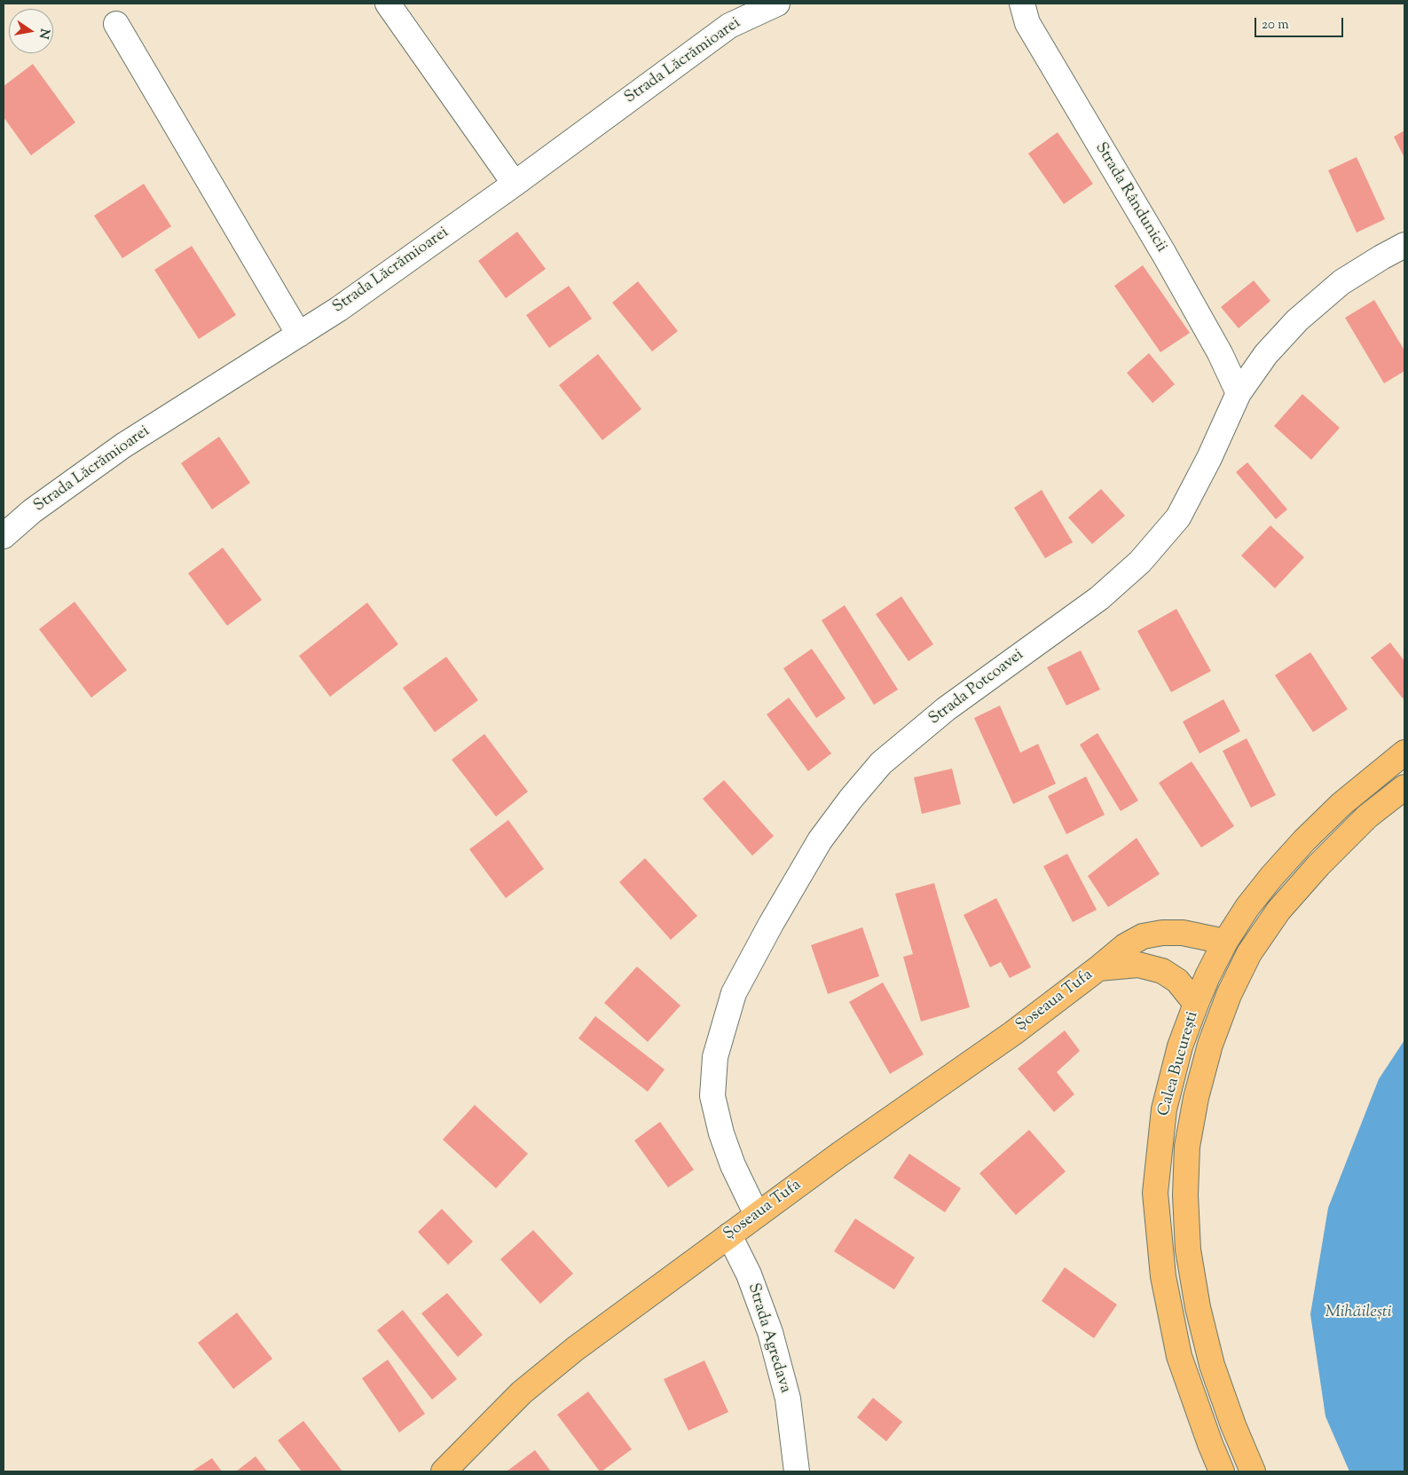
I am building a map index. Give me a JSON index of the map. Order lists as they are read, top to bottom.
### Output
{
  "streets": {
    "main road": ["Șoseaua Tufa", "Calea București"],
    "street": [
      "Strada Lăcrămioarei",
      "Strada Rândunicii",
      "Strada Potcoavei",
      "Strada Agredava"
    ]
  },
  "crossings": [
    ["Strada Rândunicii", "Strada Potcoavei"],
    ["Strada Potcoavei", "Șoseaua Tufa"],
    ["Șoseaua Tufa", "Calea București"],
    ["Șoseaua Tufa", "Strada Agredava"]
  ],
  "water": ["Mihăilești"],
  "scale_bar": "20 m",
  "north": "right"
}
